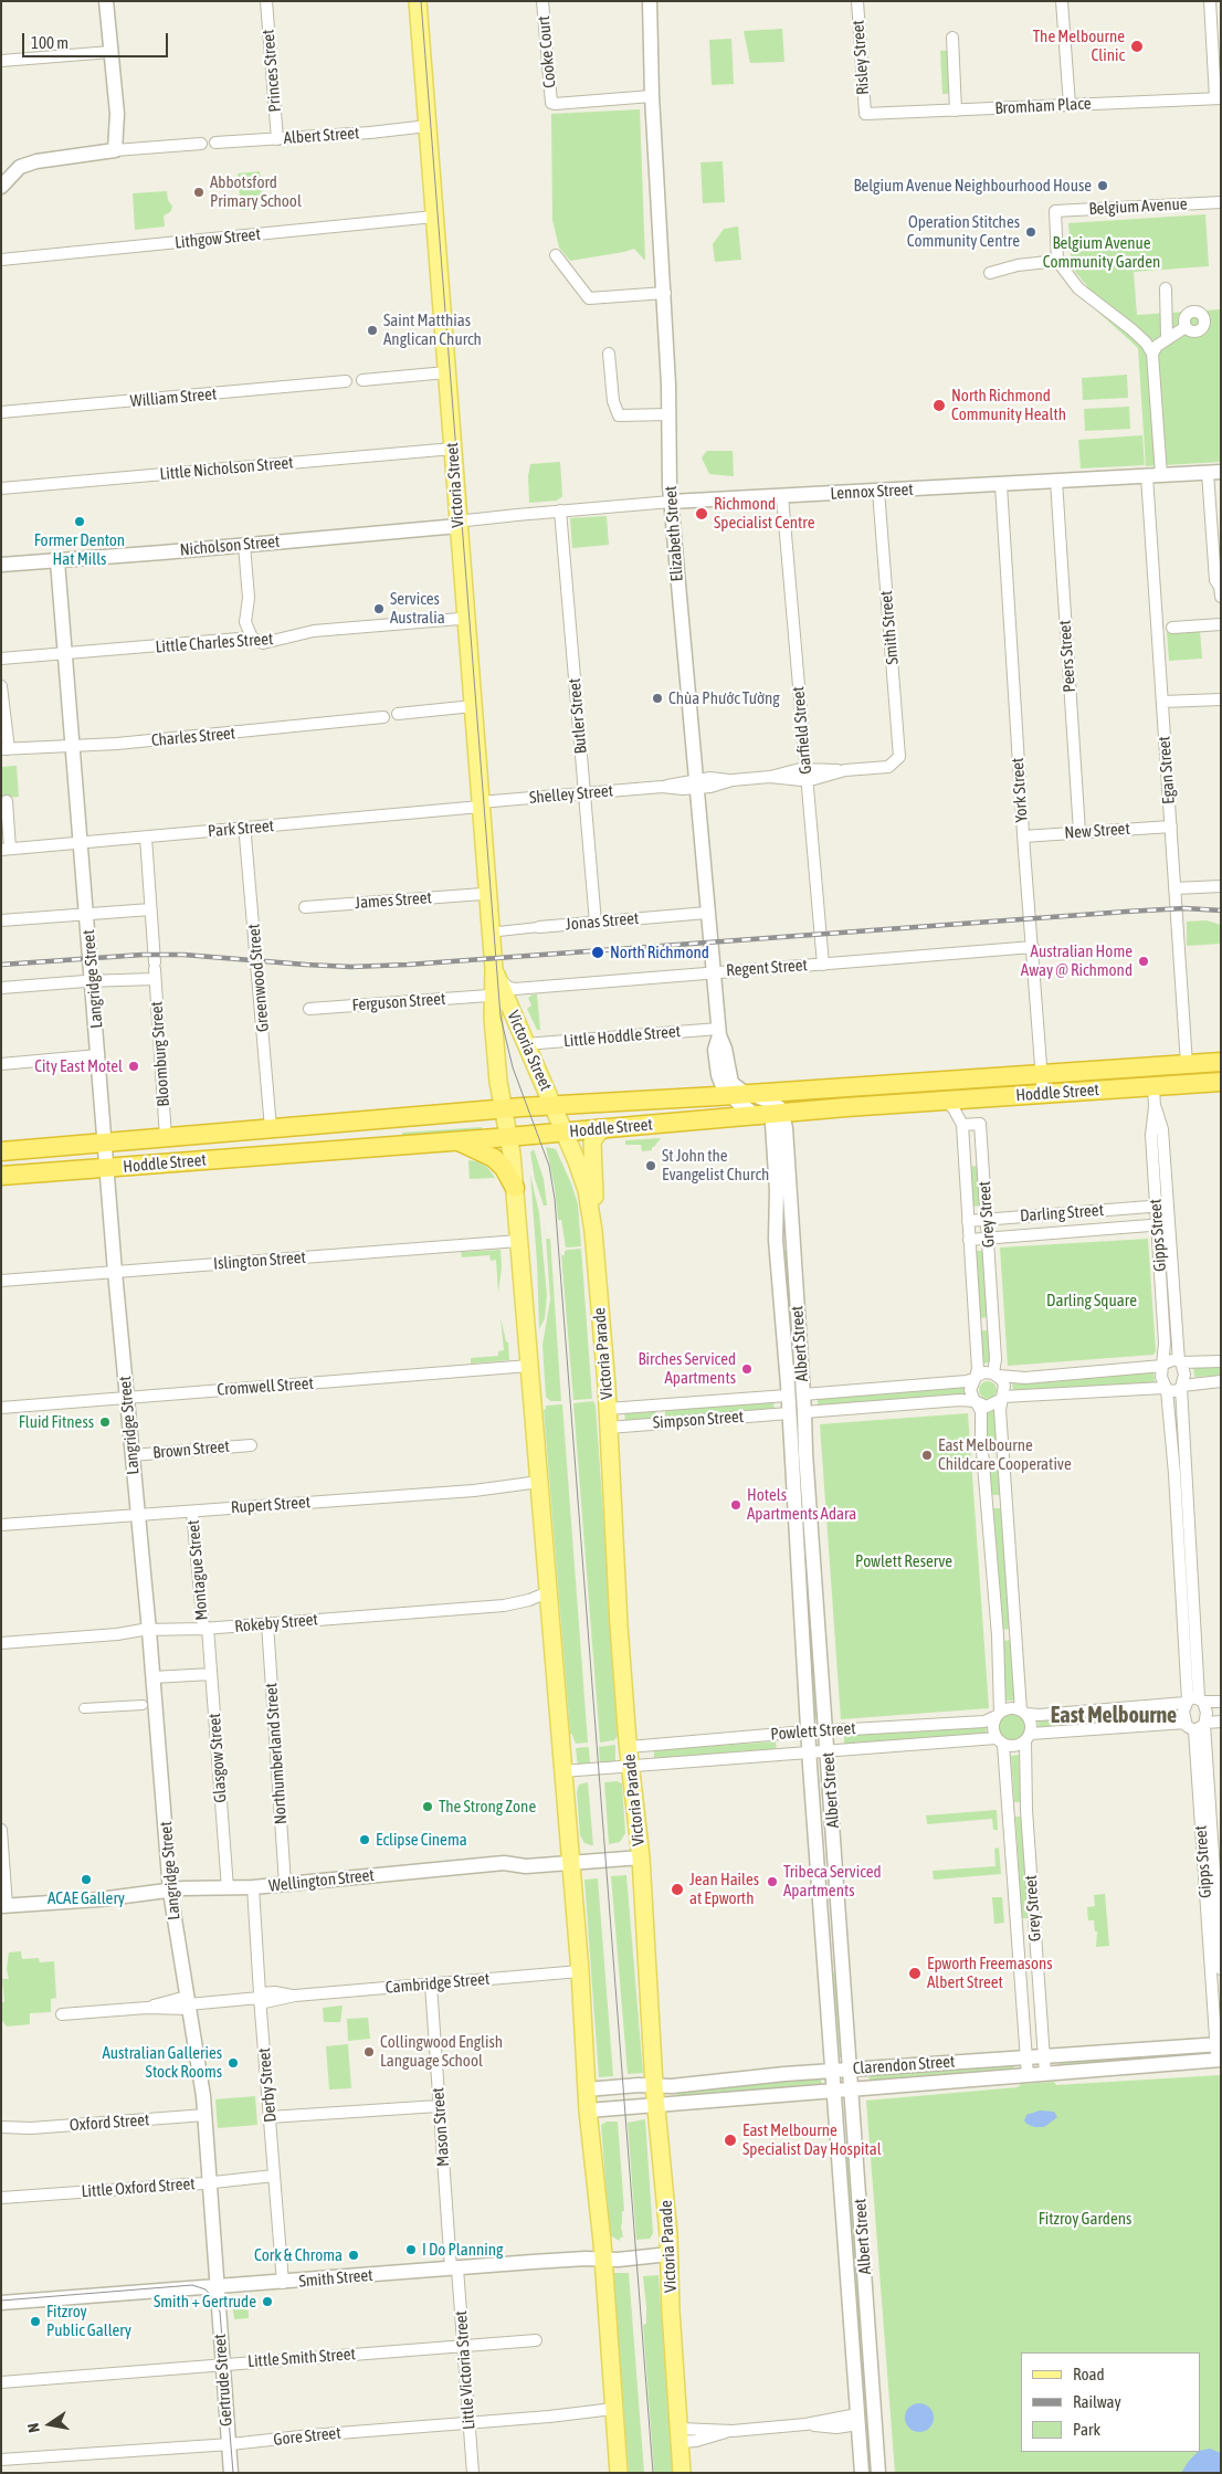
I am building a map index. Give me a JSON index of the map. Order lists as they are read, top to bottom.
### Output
{
  "streets": {
    "highway": ["Hoddle Street"],
    "main road": ["Victoria Street", "Victoria Parade"],
    "street": [
      "Cooke Court",
      "Risley Street",
      "Princes Street",
      "Bromham Place",
      "Albert Street",
      "Belgium Avenue",
      "Lithgow Street",
      "William Street",
      "Little Nicholson Street",
      "Lennox Street",
      "Elizabeth Street",
      "Nicholson Street",
      "Smith Street",
      "Little Charles Street",
      "Peers Street",
      "Butler Street",
      "Garfield Street",
      "Charles Street",
      "Egan Street",
      "York Street",
      "Shelley Street",
      "Park Street",
      "New Street",
      "James Street",
      "Jonas Street",
      "Regent Street",
      "Greenwood Street",
      "Langridge Street",
      "Ferguson Street",
      "Little Hoddle Street",
      "Bloomburg Street",
      "Darling Street",
      "Grey Street",
      "Gipps Street",
      "Islington Street",
      "Cromwell Street",
      "Simpson Street",
      "Brown Street",
      "Rupert Street",
      "Montague Street",
      "Rokeby Street",
      "Powlett Street",
      "Northumberland Street",
      "Glasgow Street",
      "Wellington Street",
      "Cambridge Street",
      "Clarendon Street",
      "Derby Street",
      "Oxford Street",
      "Mason Street",
      "Little Oxford Street",
      "Little Smith Street",
      "Little Victoria Street",
      "Gertrude Street",
      "Gore Street"
    ]
  },
  "crossings": [
    ["Cooke Court", "Elizabeth Street"],
    ["Risley Street", "Bromham Place"],
    ["Princes Street", "Albert Street"],
    ["Albert Street", "Victoria Street"],
    ["Albert Street", "Elizabeth Street"],
    ["Albert Street", "Hoddle Street"],
    ["Albert Street", "Simpson Street"],
    ["Albert Street", "Powlett Street"],
    ["Albert Street", "Clarendon Street"],
    ["Lithgow Street", "Victoria Street"],
    ["Little Nicholson Street", "Victoria Street"],
    ["Victoria Street", "Lennox Street"],
    ["Victoria Street", "Nicholson Street"],
    ["Victoria Street", "Shelley Street"],
    ["Victoria Street", "Park Street"],
    ["Victoria Street", "Regent Street"],
    ["Victoria Street", "Little Hoddle Street"],
    ["Victoria Street", "Hoddle Street"],
    ["Victoria Street", "Victoria Parade"],
    ["Lennox Street", "Elizabeth Street"],
    ["Lennox Street", "Nicholson Street"],
    ["Lennox Street", "Smith Street"],
    ["Lennox Street", "Peers Street"],
    ["Lennox Street", "Butler Street"],
    ["Lennox Street", "Garfield Street"],
    ["Lennox Street", "Egan Street"],
    ["Lennox Street", "York Street"],
    ["Elizabeth Street", "Shelley Street"],
    ["Elizabeth Street", "Jonas Street"],
    ["Elizabeth Street", "Regent Street"],
    ["Elizabeth Street", "Little Hoddle Street"],
    ["Elizabeth Street", "Hoddle Street"],
    ["Nicholson Street", "Langridge Street"],
    ["Smith Street", "Shelley Street"],
    ["Smith Street", "Langridge Street"],
    ["Smith Street", "Victoria Parade"],
    ["Smith Street", "Derby Street"],
    ["Smith Street", "Mason Street"],
    ["Smith Street", "Little Victoria Street"],
    ["Smith Street", "Gertrude Street"],
    ["Little Charles Street", "Langridge Street"],
    ["Peers Street", "New Street"],
    ["Butler Street", "Shelley Street"],
    ["Butler Street", "Jonas Street"],
    ["Garfield Street", "Shelley Street"],
    ["Garfield Street", "Regent Street"],
    ["Charles Street", "Langridge Street"],
    ["Egan Street", "New Street"],
    ["Egan Street", "Hoddle Street"],
    ["York Street", "New Street"],
    ["York Street", "Regent Street"],
    ["York Street", "Hoddle Street"],
    ["Shelley Street", "Park Street"],
    ["Park Street", "Greenwood Street"],
    ["Park Street", "Langridge Street"],
    ["Park Street", "Bloomburg Street"],
    ["Greenwood Street", "Hoddle Street"],
    ["Langridge Street", "Hoddle Street"],
    ["Langridge Street", "Islington Street"],
    ["Langridge Street", "Cromwell Street"],
    ["Langridge Street", "Brown Street"],
    ["Langridge Street", "Rupert Street"],
    ["Langridge Street", "Rokeby Street"],
    ["Langridge Street", "Wellington Street"],
    ["Langridge Street", "Cambridge Street"],
    ["Langridge Street", "Oxford Street"],
    ["Langridge Street", "Little Oxford Street"],
    ["Langridge Street", "Gertrude Street"],
    ["Bloomburg Street", "Hoddle Street"],
    ["Hoddle Street", "Gipps Street"],
    ["Hoddle Street", "Victoria Parade"],
    ["Darling Street", "Grey Street"],
    ["Darling Street", "Gipps Street"],
    ["Grey Street", "Powlett Street"],
    ["Grey Street", "Clarendon Street"],
    ["Gipps Street", "Clarendon Street"],
    ["Victoria Parade", "Simpson Street"],
    ["Victoria Parade", "Powlett Street"],
    ["Victoria Parade", "Wellington Street"],
    ["Victoria Parade", "Clarendon Street"],
    ["Rupert Street", "Montague Street"],
    ["Montague Street", "Rokeby Street"],
    ["Montague Street", "Glasgow Street"],
    ["Rokeby Street", "Northumberland Street"],
    ["Rokeby Street", "Glasgow Street"],
    ["Northumberland Street", "Wellington Street"],
    ["Glasgow Street", "Wellington Street"],
    ["Wellington Street", "Derby Street"],
    ["Cambridge Street", "Derby Street"],
    ["Cambridge Street", "Mason Street"],
    ["Derby Street", "Little Oxford Street"],
    ["Mason Street", "Little Victoria Street"],
    ["Little Smith Street", "Little Victoria Street"],
    ["Little Smith Street", "Gertrude Street"],
    ["Little Victoria Street", "Gore Street"],
    ["Gertrude Street", "Gore Street"]
  ],
  "districts": ["East Melbourne"],
  "parks": [
    "Belgium Avenue Community Garden",
    "Darling Square",
    "Powlett Reserve",
    "Fitzroy Gardens"
  ],
  "places": [
    "The Melbourne Clinic",
    "Belgium Avenue Neighbourhood House",
    "Abbotsford Primary School",
    "Operation Stitches Community Centre",
    "Saint Matthias Anglican Church",
    "North Richmond Community Health",
    "Richmond Specialist Centre",
    "Former Denton Hat Mills",
    "Services Australia",
    "Chùa Phước Tường",
    "North Richmond",
    "Australian Home Away @ Richmond",
    "City East Motel",
    "St John the Evangelist Church",
    "Birches Serviced Apartments",
    "Fluid Fitness",
    "East Melbourne Childcare Cooperative",
    "Hotels Apartments Adara",
    "The Strong Zone",
    "Eclipse Cinema",
    "ACAE Gallery",
    "Tribeca Serviced Apartments",
    "Jean Hailes at Epworth",
    "Epworth Freemasons Albert Street",
    "Collingwood English Language School",
    "Australian Galleries Stock Rooms",
    "East Melbourne Specialist Day Hospital",
    "I Do Planning",
    "Cork & Chroma",
    "Smith + Gertrude",
    "Fitzroy Public Gallery"
  ],
  "legend": ["Road", "Railway", "Park"],
  "scale_bar": "100 m",
  "north": "left"
}
